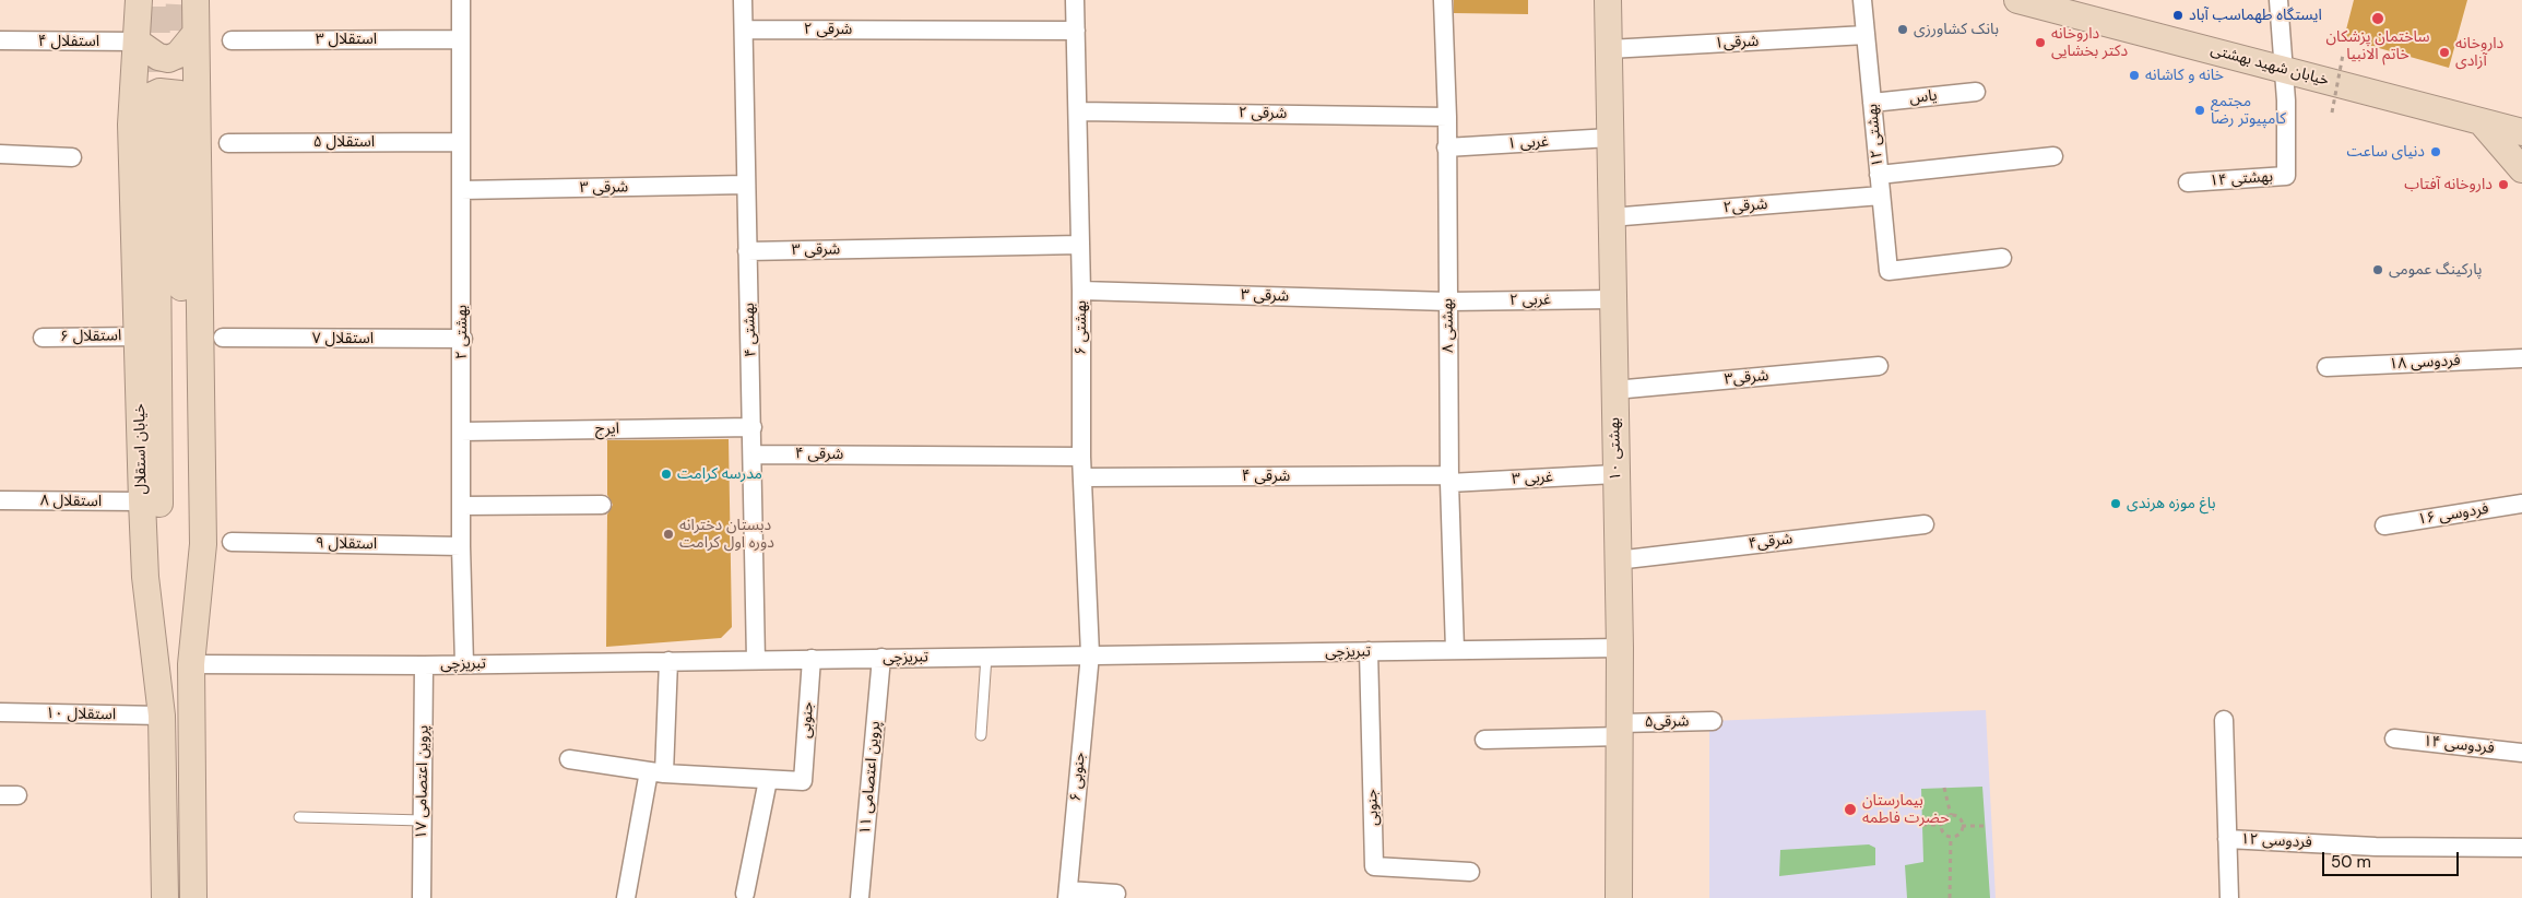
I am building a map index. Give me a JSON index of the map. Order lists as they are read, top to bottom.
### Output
{
  "streets": {
    "main road": ["خیابان شهید بهشتی", "خیابان استقلال", "بهشتی ۱۰"],
    "street": [
      "شرقی ۲",
      "استقلال ۳",
      "استفلال ۴",
      "شرقی۱",
      "یاس",
      "بهشتی ۱۲",
      "استقلال ۵",
      "غربی ۱",
      "بهشتی ۱۴",
      "۳ شرقی",
      "شرقی۲",
      "شرقی ۳",
      "غربی ۲",
      "بهشتی ۸",
      "بهشتی ۶",
      "بهشتی ۴",
      "بهشتی ۲",
      "استقلال ۶",
      "استقلال ۷",
      "فردوسی ۱۸",
      "شرقی۳",
      "ایرج",
      "شرقی ۴",
      "غربی ۳",
      "استقلال ۸",
      "فردوسی ۱۶",
      "شرقی۴",
      "استقلال ۹",
      "تبریزچی",
      "استقلال ۱۰",
      "جنوبی",
      "شرقی۵",
      "فردوسی ۱۴",
      "جنوبی ۶",
      "پروین اعتصامی ۱۱",
      "پروین اعتصامی ۱۷",
      "فردوسی ۱۲"
    ]
  },
  "crossings": [
    ["شرقی ۲", "بهشتی ۸"],
    ["شرقی ۲", "بهشتی ۶"],
    ["شرقی ۲", "بهشتی ۴"],
    ["استقلال ۳", "بهشتی ۲"],
    ["استفلال ۴", "خیابان استقلال"],
    ["شرقی۱", "بهشتی ۱۲"],
    ["شرقی۱", "بهشتی ۱۰"],
    ["خیابان شهید بهشتی", "بهشتی ۱۴"],
    ["یاس", "بهشتی ۱۲"],
    ["بهشتی ۱۲", "شرقی۲"],
    ["استقلال ۵", "بهشتی ۲"],
    ["غربی ۱", "بهشتی ۸"],
    ["غربی ۱", "بهشتی ۱۰"],
    ["۳ شرقی", "بهشتی ۴"],
    ["۳ شرقی", "بهشتی ۲"],
    ["شرقی۲", "بهشتی ۱۰"],
    ["شرقی ۳", "غربی ۲"],
    ["شرقی ۳", "بهشتی ۸"],
    ["شرقی ۳", "بهشتی ۶"],
    ["شرقی ۳", "بهشتی ۴"],
    ["غربی ۲", "بهشتی ۸"],
    ["غربی ۲", "بهشتی ۱۰"],
    ["بهشتی ۸", "شرقی ۴"],
    ["بهشتی ۸", "غربی ۳"],
    ["بهشتی ۸", "تبریزچی"],
    ["بهشتی ۶", "شرقی ۴"],
    ["بهشتی ۶", "تبریزچی"],
    ["بهشتی ۶", "جنوبی ۶"],
    ["بهشتی ۴", "ایرج"],
    ["بهشتی ۴", "شرقی ۴"],
    ["بهشتی ۴", "تبریزچی"],
    ["بهشتی ۲", "استقلال ۷"],
    ["بهشتی ۲", "ایرج"],
    ["بهشتی ۲", "استقلال ۹"],
    ["بهشتی ۲", "تبریزچی"],
    ["استقلال ۶", "خیابان استقلال"],
    ["شرقی۳", "بهشتی ۱۰"],
    ["خیابان استقلال", "استقلال ۸"],
    ["خیابان استقلال", "استقلال ۱۰"],
    ["بهشتی ۱۰", "غربی ۳"],
    ["بهشتی ۱۰", "شرقی۴"],
    ["بهشتی ۱۰", "تبریزچی"],
    ["بهشتی ۱۰", "شرقی۵"],
    ["شرقی ۴", "غربی ۳"],
    ["تبریزچی", "جنوبی"],
    ["تبریزچی", "جنوبی ۶"],
    ["تبریزچی", "پروین اعتصامی ۱۱"],
    ["تبریزچی", "پروین اعتصامی ۱۷"]
  ],
  "places": [
    "ایستگاه طهماسب آباد",
    "ساختمان پزشکان خاتم الانبیا",
    "بانک کشاورزی",
    "داروخانه دکتر بخشایی",
    "داروخانه آزادی",
    "خانه و کاشانه",
    "مجتمع کامپیوتر رضا",
    "دنیای ساعت",
    "داروخانه آفتاب",
    "پارکینگ عمومی",
    "مدرسه کرامت",
    "باغ موزه هرندی",
    "دبستان دخترانه دوره اول کرامت",
    "بیمارستان حضرت فاطمه"
  ],
  "scale_bar": "50 m"
}
